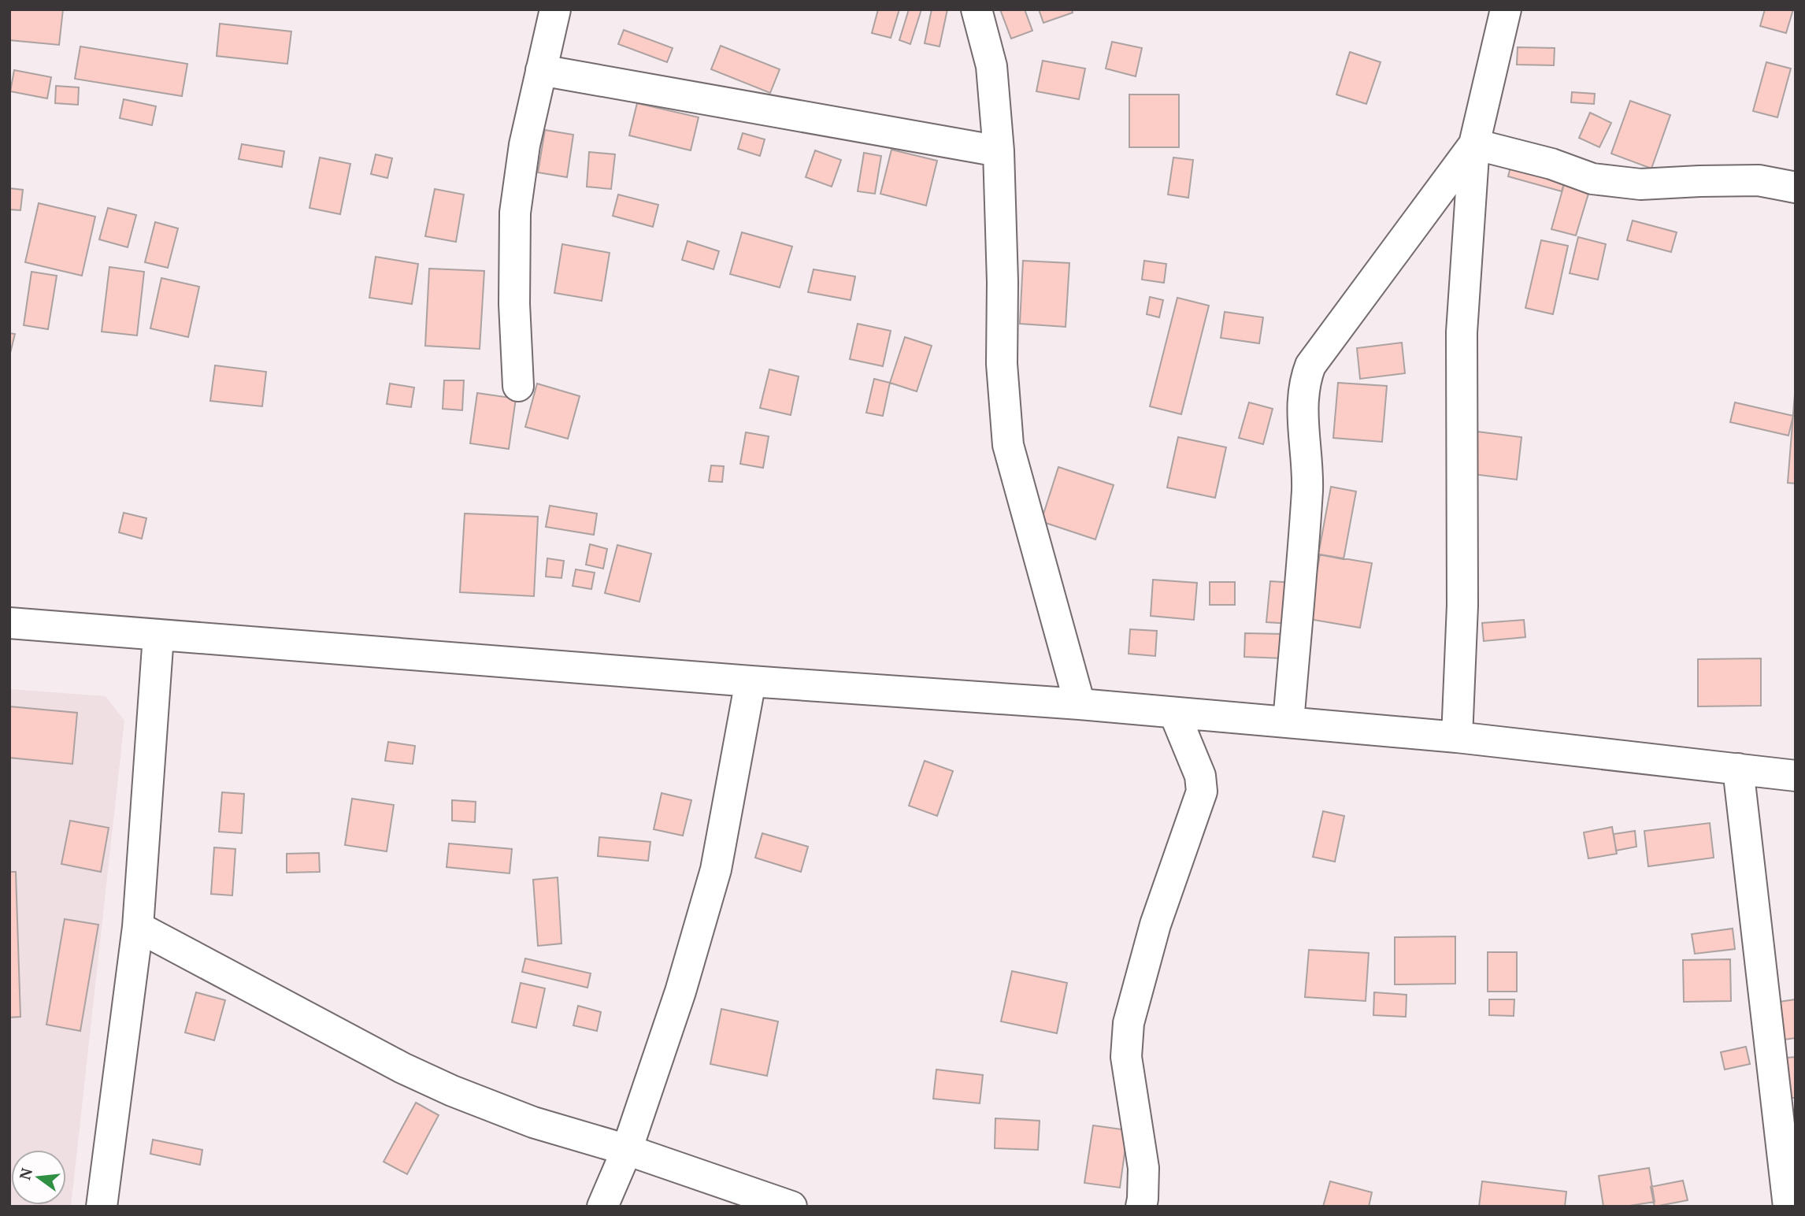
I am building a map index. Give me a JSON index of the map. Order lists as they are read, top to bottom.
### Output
{
  "north": "left"
}
